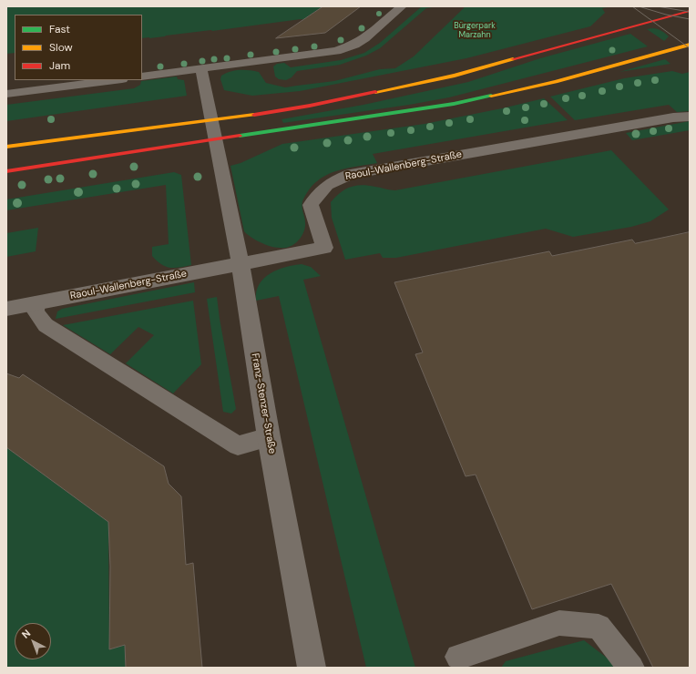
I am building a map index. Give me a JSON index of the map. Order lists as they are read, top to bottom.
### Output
{
  "streets": {
    "street": ["Raoul-Wallenberg-Straße", "Franz-Stenzer-Straße"]
  },
  "crossings": [
    ["Raoul-Wallenberg-Straße", "Franz-Stenzer-Straße"]
  ],
  "parks": ["Bürgerpark Marzahn"],
  "legend": ["Fast", "Slow", "Jam"],
  "north": "top left"
}
